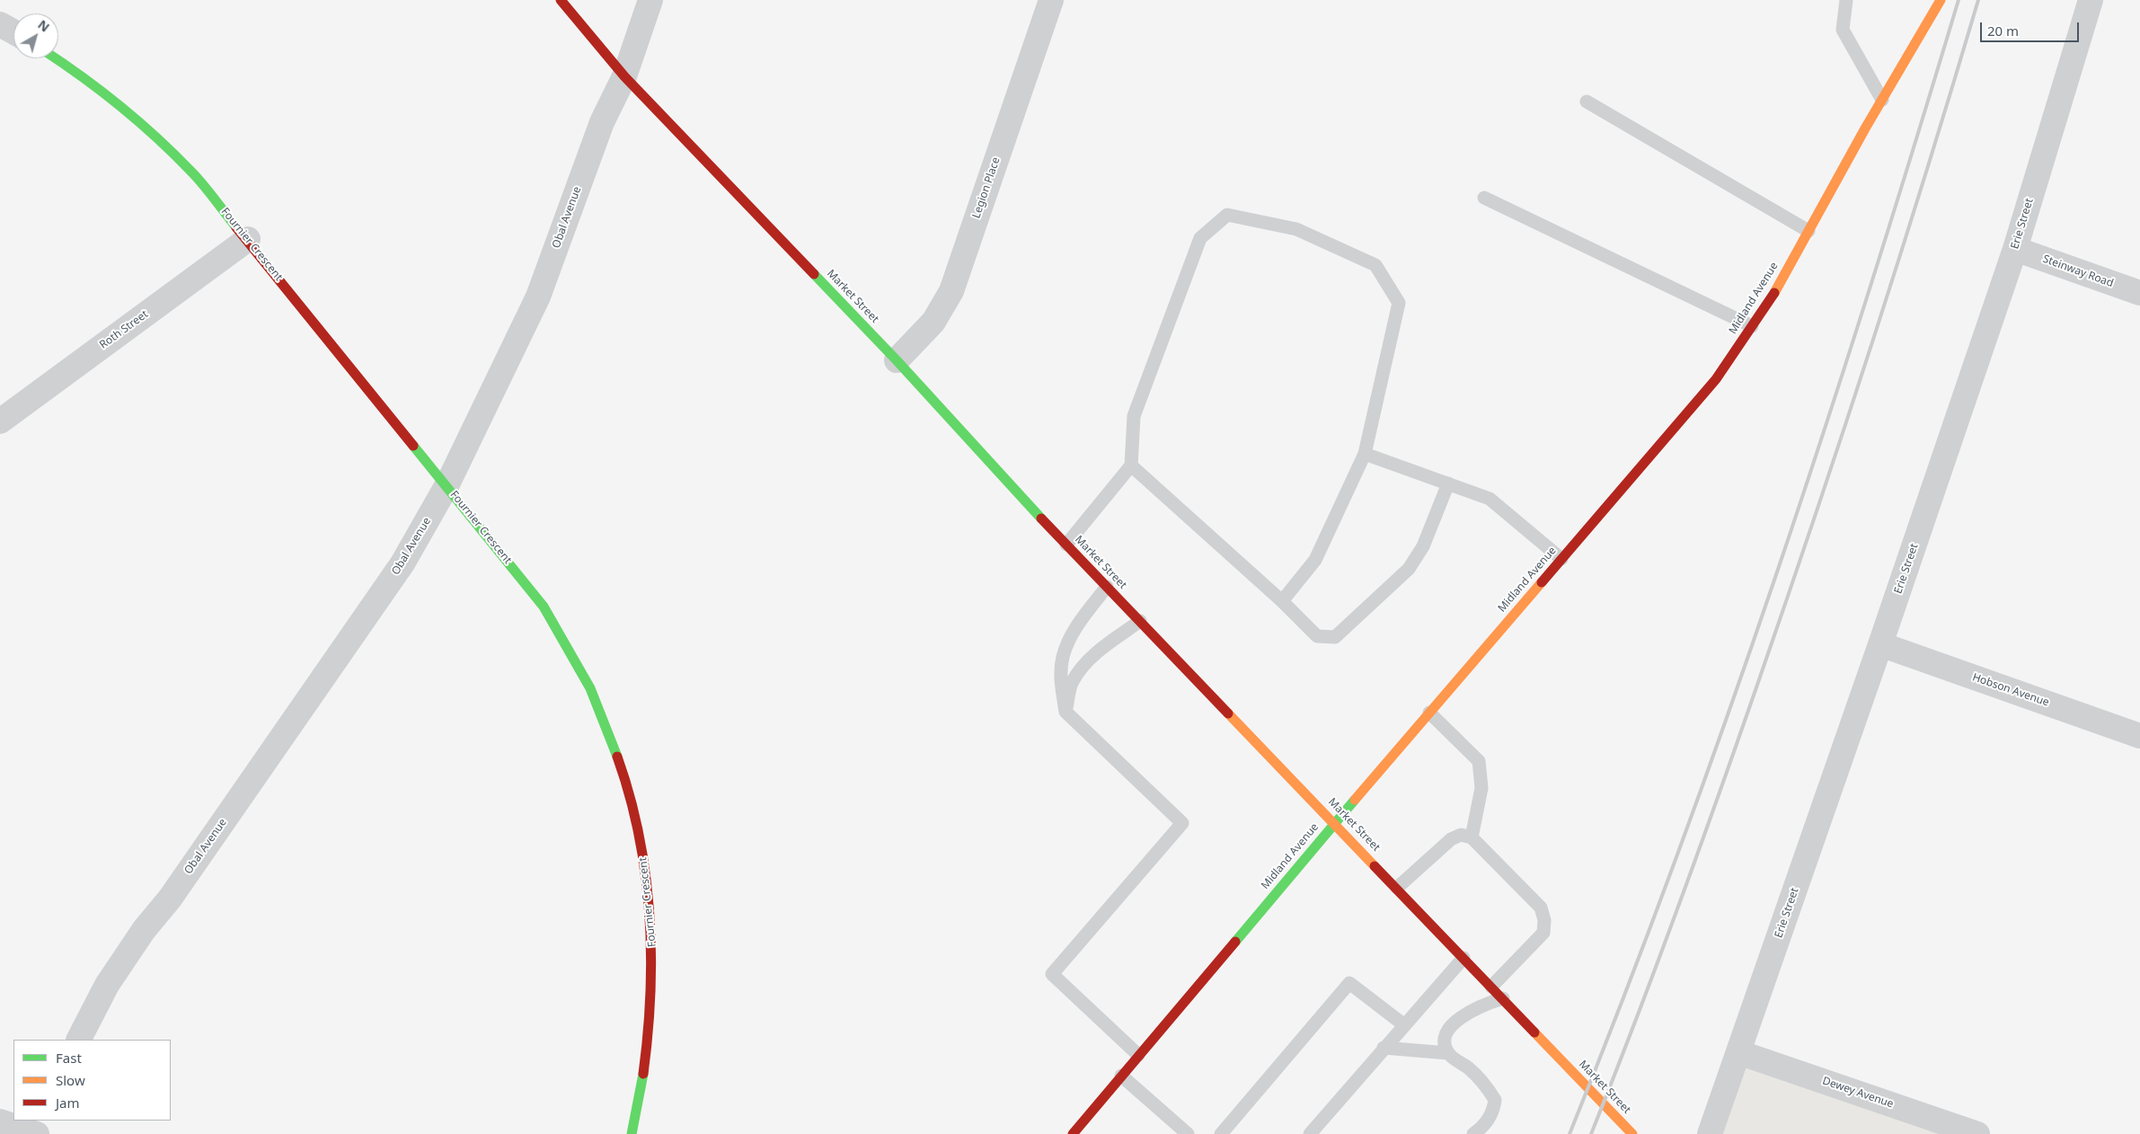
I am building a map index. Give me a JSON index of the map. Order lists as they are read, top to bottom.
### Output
{
  "streets": {
    "street": [
      "Legion Place",
      "Obal Avenue",
      "Erie Street",
      "Fournier Crescent",
      "Steinway Road",
      "Market Street",
      "Midland Avenue",
      "Roth Street",
      "Hobson Avenue",
      "Dewey Avenue"
    ]
  },
  "crossings": [
    ["Legion Place", "Market Street"],
    ["Obal Avenue", "Fournier Crescent"],
    ["Obal Avenue", "Market Street"],
    ["Erie Street", "Steinway Road"],
    ["Erie Street", "Hobson Avenue"],
    ["Erie Street", "Dewey Avenue"],
    ["Fournier Crescent", "Roth Street"],
    ["Market Street", "Midland Avenue"]
  ],
  "legend": ["Fast", "Slow", "Jam"],
  "scale_bar": "20 m",
  "north": "top right"
}
